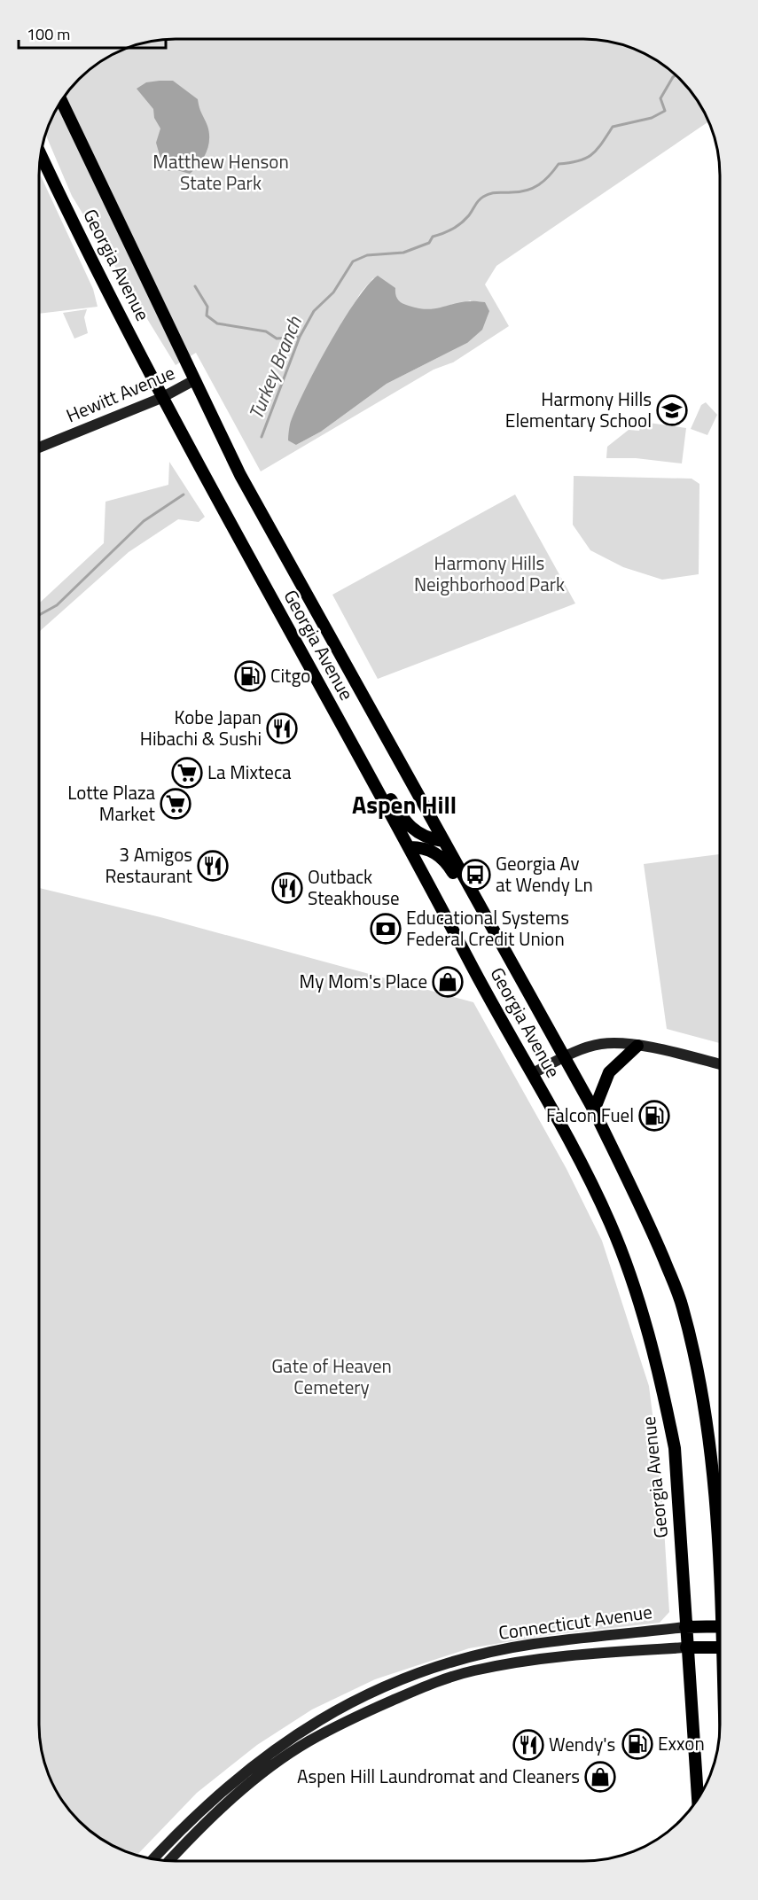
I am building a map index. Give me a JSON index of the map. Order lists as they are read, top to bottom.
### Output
{
  "streets": {
    "main road": ["Georgia Avenue", "Hewitt Avenue", "Connecticut Avenue"]
  },
  "crossings": [
    ["Georgia Avenue", "Hewitt Avenue"],
    ["Georgia Avenue", "Connecticut Avenue"]
  ],
  "districts": ["Aspen Hill"],
  "water": ["Turkey Branch"],
  "parks": ["Matthew Henson State Park", "Harmony Hills Neighborhood Park", "Gate of Heaven Cemetery"],
  "places": {
    "school or university": ["Harmony Hills Elementary School"],
    "fuel station": ["Citgo", "Falcon Fuel", "Exxon"],
    "restaurant": [
      "Kobe Japan Hibachi & Sushi",
      "3 Amigos Restaurant",
      "Outback Steakhouse",
      "Wendy's"
    ],
    "supermarket": ["La Mixteca", "Lotte Plaza Market"],
    "bus stop": ["Georgia Av at Wendy Ln"],
    "bank": ["Educational Systems Federal Credit Union"],
    "shop": ["My Mom's Place", "Aspen Hill Laundromat and Cleaners"]
  },
  "scale_bar": "100 m"
}
